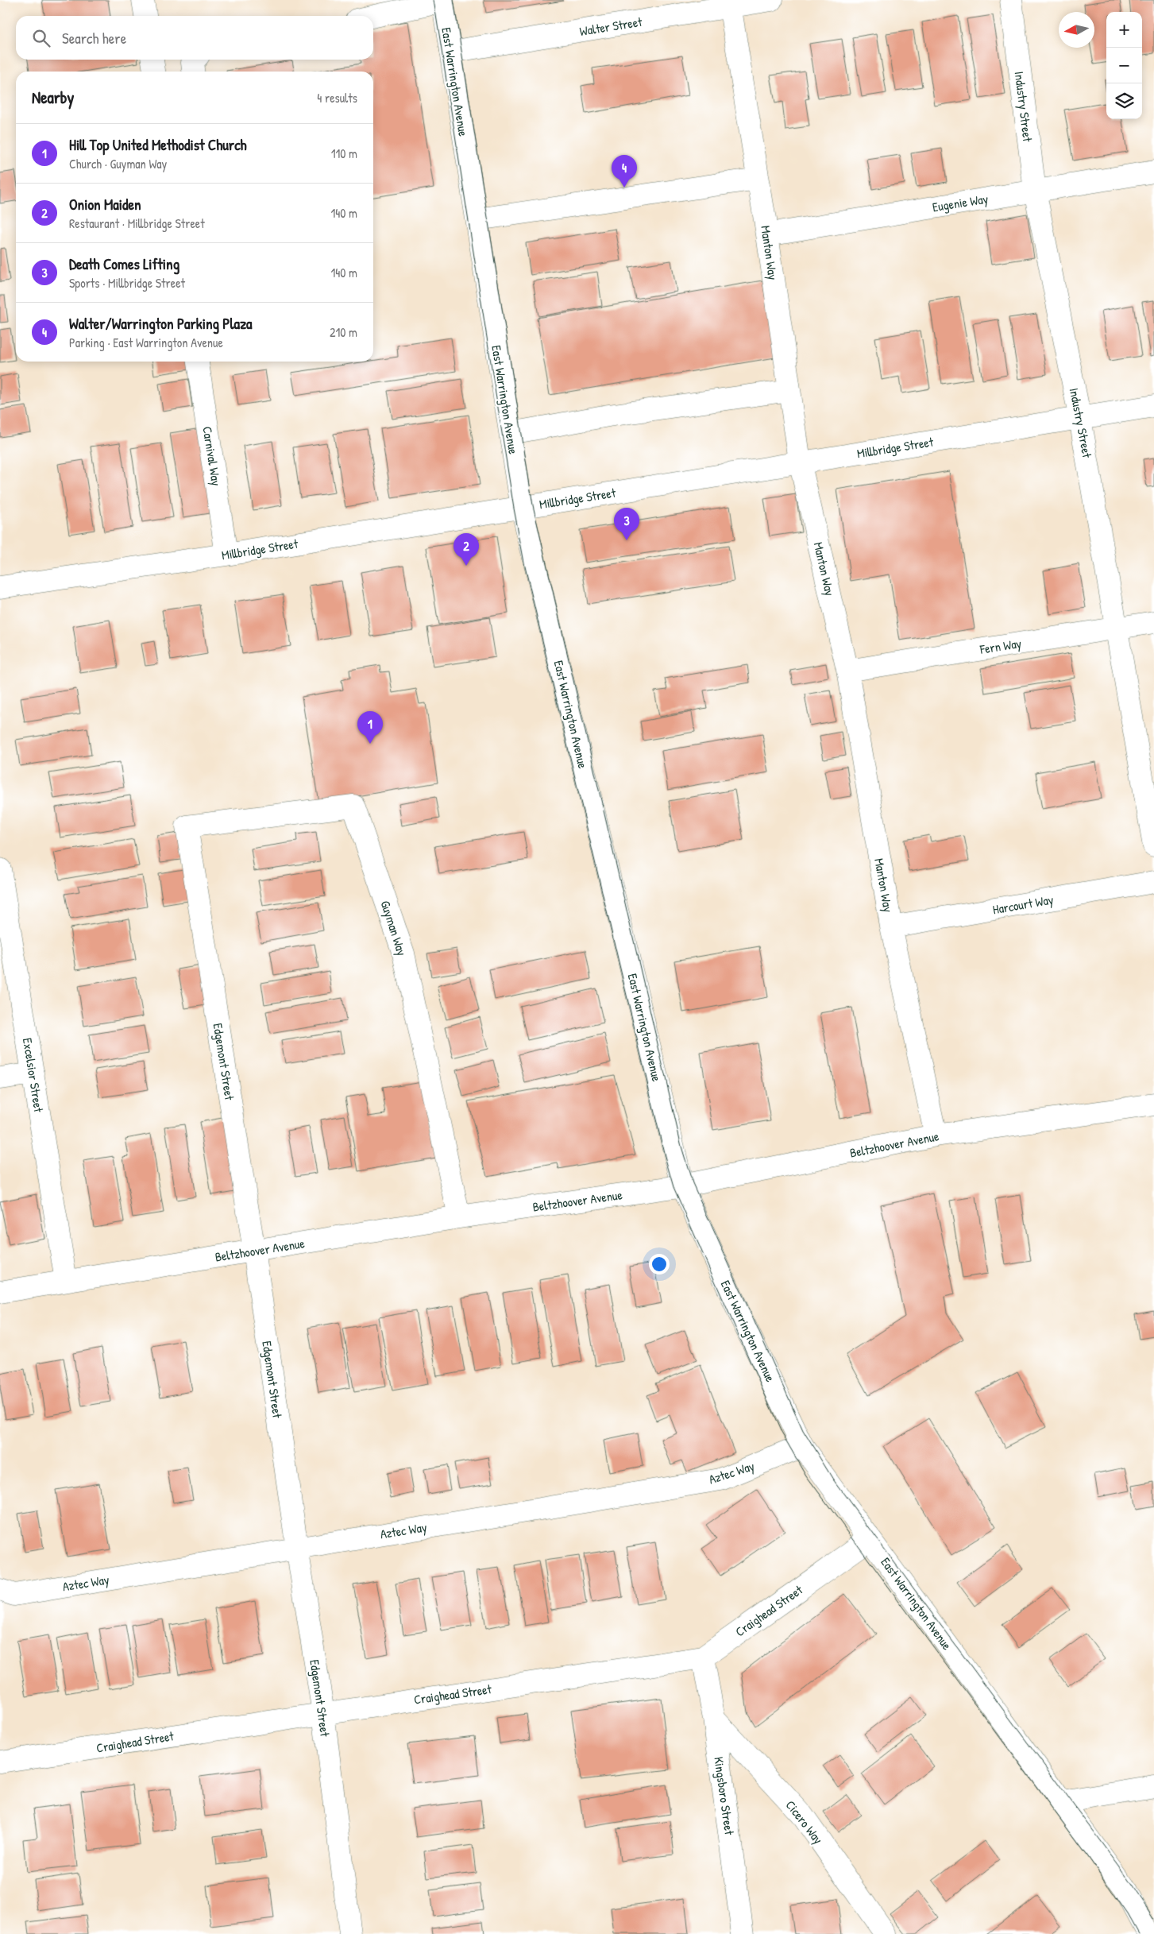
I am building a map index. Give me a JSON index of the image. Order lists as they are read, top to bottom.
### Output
{
  "streets": {
    "street": [
      "Walter Street",
      "East Warrington Avenue",
      "Industry Street",
      "Eugenie Way",
      "Manton Way",
      "Millbridge Street",
      "Carnival Way",
      "Fern Way",
      "Harcourt Way",
      "Guyman Way",
      "Edgemont Street",
      "Excelsior Street",
      "Beltzhoover Avenue",
      "Aztec Way",
      "Craighead Street",
      "Kingsboro Street",
      "Cicero Way"
    ]
  },
  "crossings": [
    ["Walter Street", "East Warrington Avenue"],
    ["Walter Street", "Manton Way"],
    ["East Warrington Avenue", "Millbridge Street"],
    ["East Warrington Avenue", "Beltzhoover Avenue"],
    ["East Warrington Avenue", "Aztec Way"],
    ["East Warrington Avenue", "Craighead Street"],
    ["Industry Street", "Eugenie Way"],
    ["Industry Street", "Millbridge Street"],
    ["Industry Street", "Fern Way"],
    ["Eugenie Way", "Manton Way"],
    ["Manton Way", "Millbridge Street"],
    ["Manton Way", "Fern Way"],
    ["Manton Way", "Harcourt Way"],
    ["Manton Way", "Beltzhoover Avenue"],
    ["Millbridge Street", "Carnival Way"],
    ["Guyman Way", "Edgemont Street"],
    ["Guyman Way", "Beltzhoover Avenue"],
    ["Edgemont Street", "Beltzhoover Avenue"],
    ["Edgemont Street", "Aztec Way"],
    ["Edgemont Street", "Craighead Street"],
    ["Excelsior Street", "Beltzhoover Avenue"],
    ["Craighead Street", "Kingsboro Street"],
    ["Kingsboro Street", "Cicero Way"]
  ],
  "north": "left",
  "page": {
    "map_buttons": ["+", "−"],
    "search": "Search here",
    "heading": ["Nearby", "4 results"],
    "list": [
      {
        "mark": "1",
        "name": "Hill Top United Methodist Church",
        "note": "Church · Guyman Way",
        "value": "110 m"
      },
      {
        "mark": "2",
        "name": "Onion Maiden",
        "note": "Restaurant · Millbridge Street",
        "value": "140 m"
      },
      {
        "mark": "3",
        "name": "Death Comes Lifting",
        "note": "Sports · Millbridge Street",
        "value": "140 m"
      },
      {
        "mark": "4",
        "name": "Walter/Warrington Parking Plaza",
        "note": "Parking · East Warrington Avenue",
        "value": "210 m"
      }
    ],
    "pins": [
      "4",
      "3",
      "2",
      "1"
    ]
  }
}
